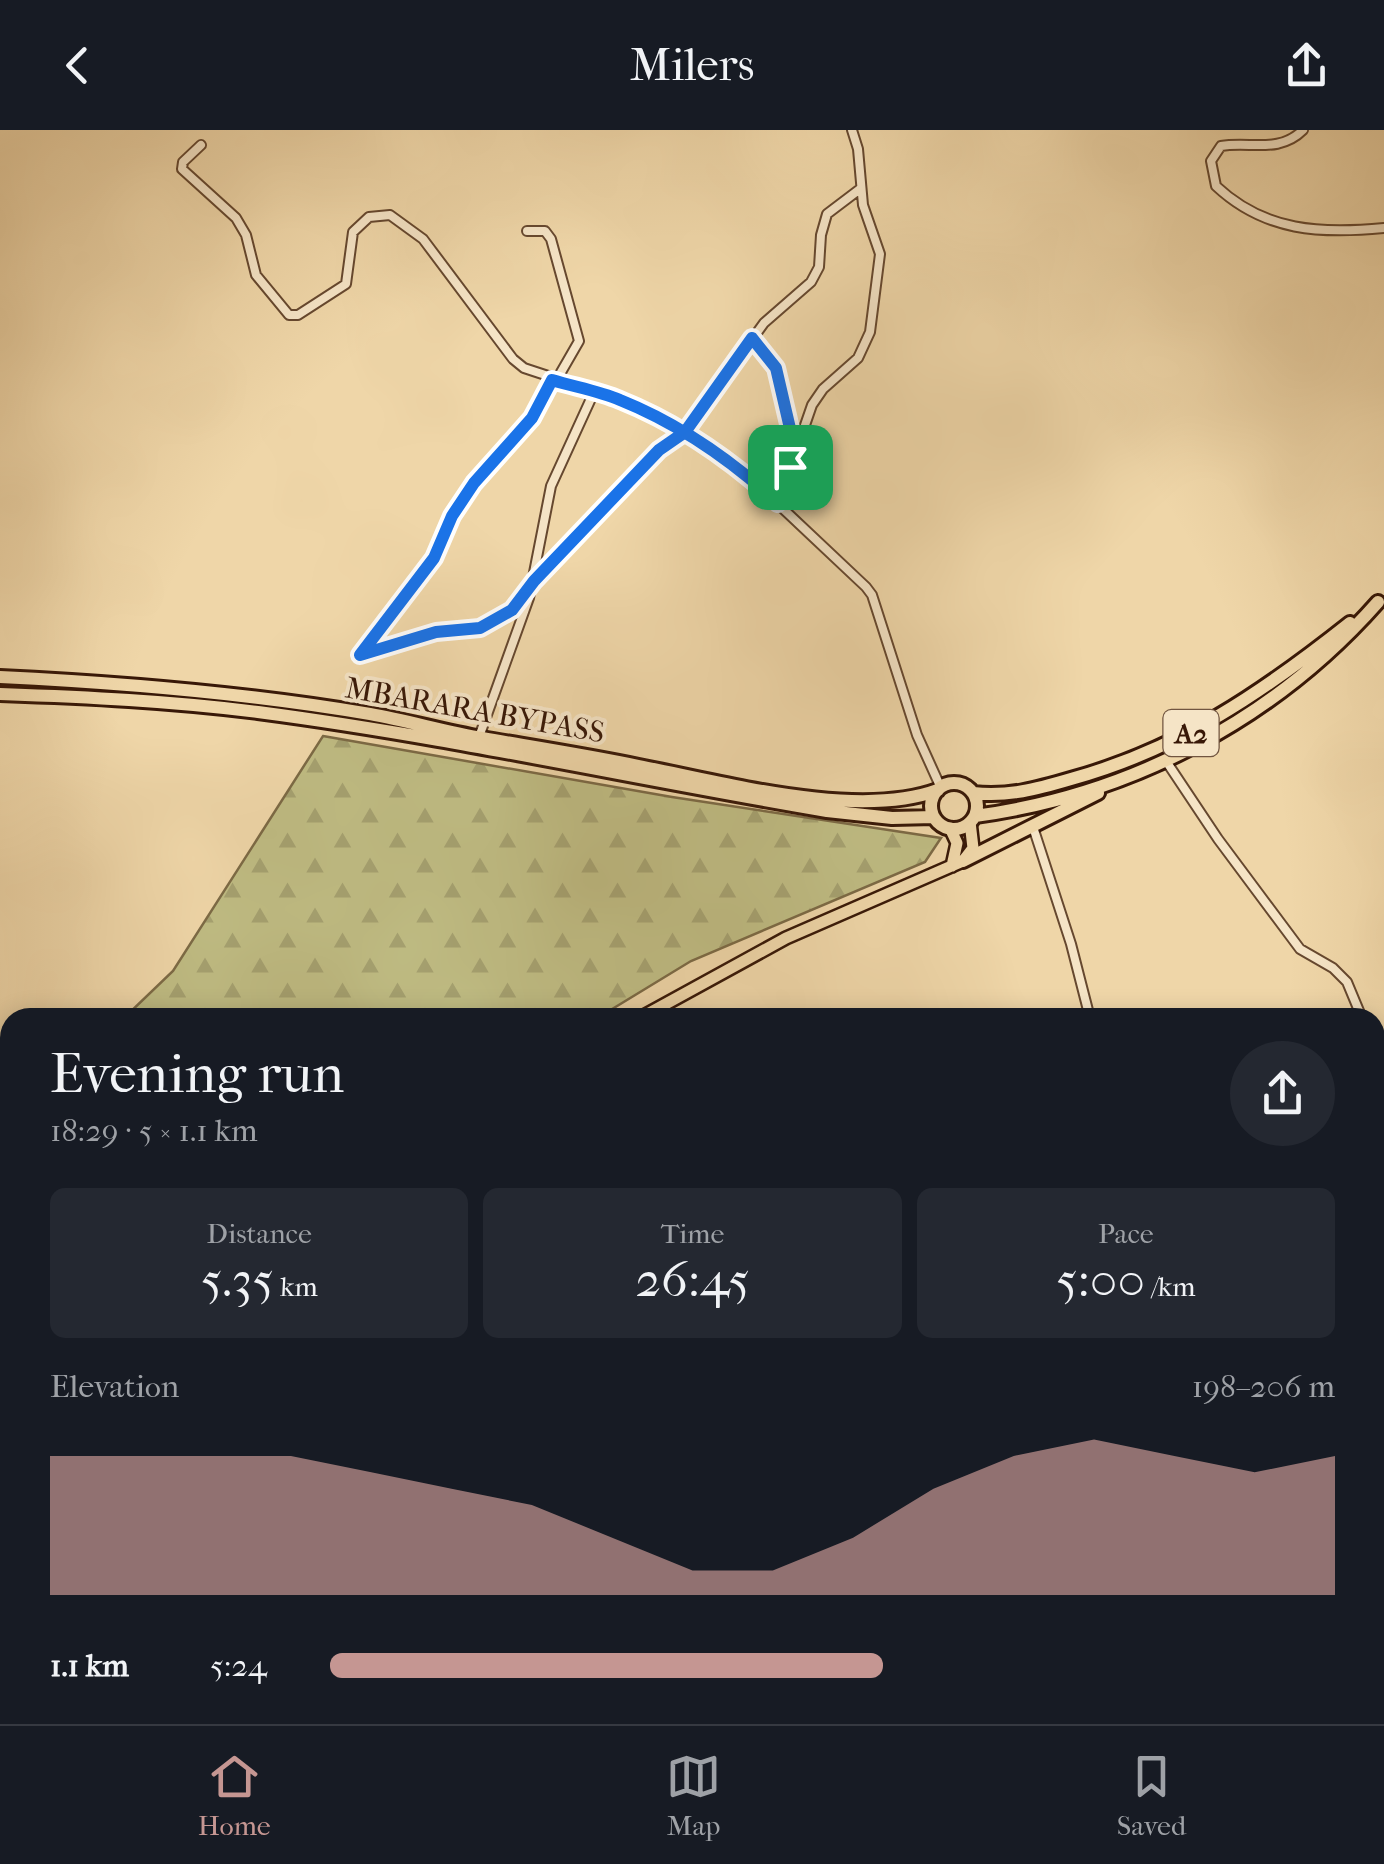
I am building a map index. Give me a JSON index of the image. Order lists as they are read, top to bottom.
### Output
{
  "streets": {
    "highway": ["MBARARA BYPASS", "A2"]
  },
  "crossings": [
    ["MBARARA BYPASS", "A2"]
  ],
  "page": {
    "header": "Milers",
    "heading": ["Evening run", "18:29 · 5 × 1.1 km"],
    "stats": [
      ["Distance", "5.35 km"],
      ["Time", "26:45"],
      ["Pace", "5:00 /km"]
    ],
    "chart": ["Elevation", "198–206 m"],
    "list": [
      {
        "name": "1.1 km",
        "note": "5:24"
      }
    ],
    "tabs": ["Home", "Map", "Saved"]
  }
}
